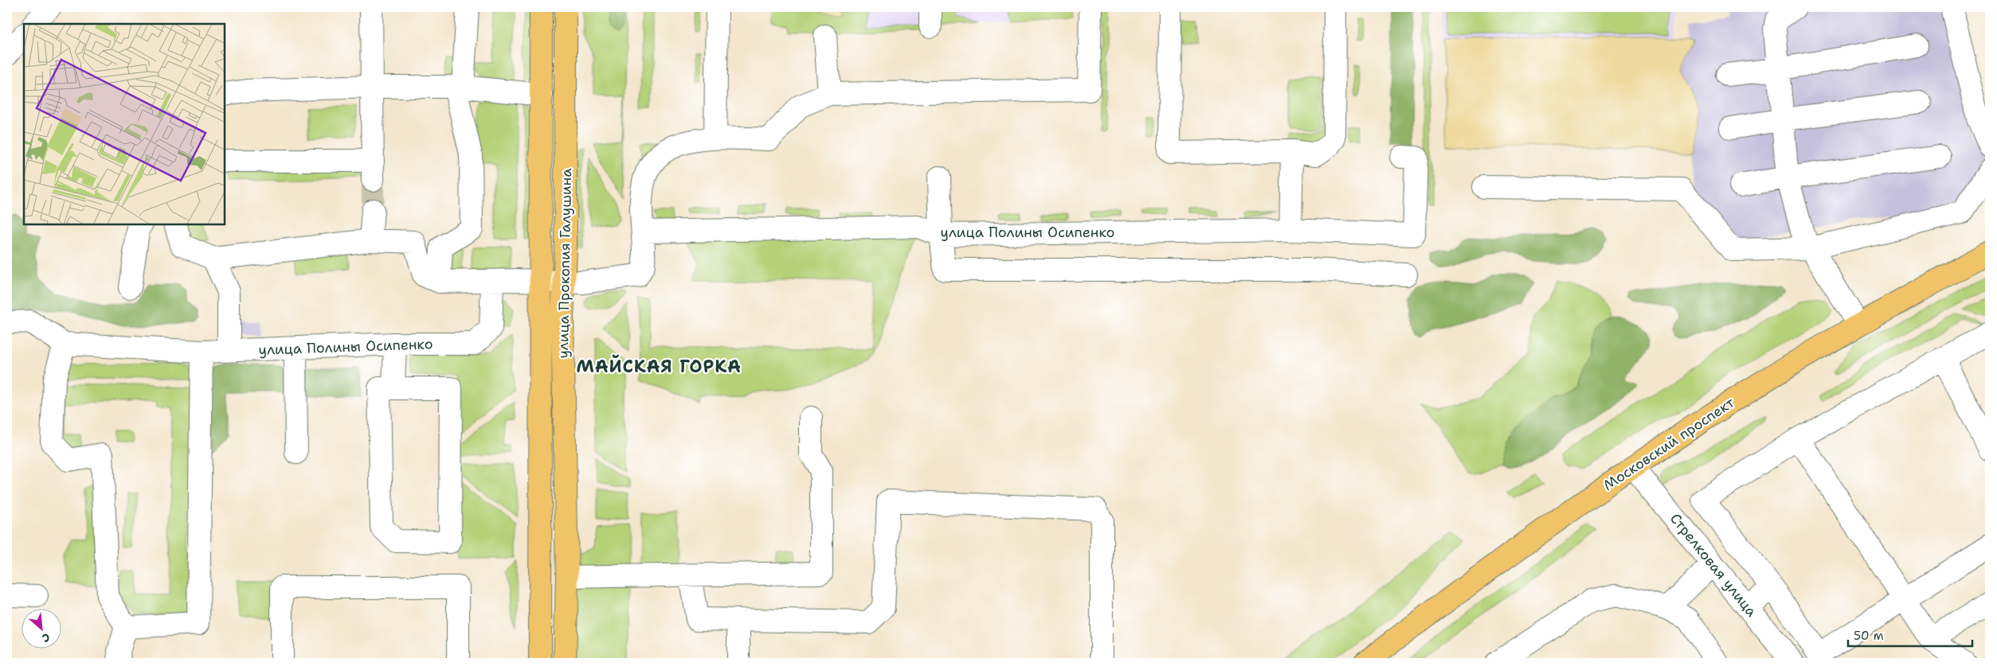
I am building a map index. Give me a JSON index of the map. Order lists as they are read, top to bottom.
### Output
{
  "streets": {
    "main road": ["улица Прокопия Галушина", "Московский проспект"],
    "street": ["улица Полины Осипенко", "Стрелковая улица"]
  },
  "crossings": [
    ["Московский проспект", "Стрелковая улица"]
  ],
  "districts": ["МАЙСКАЯ ГОРКА"],
  "scale_bar": "50 m",
  "north": "bottom right"
}
